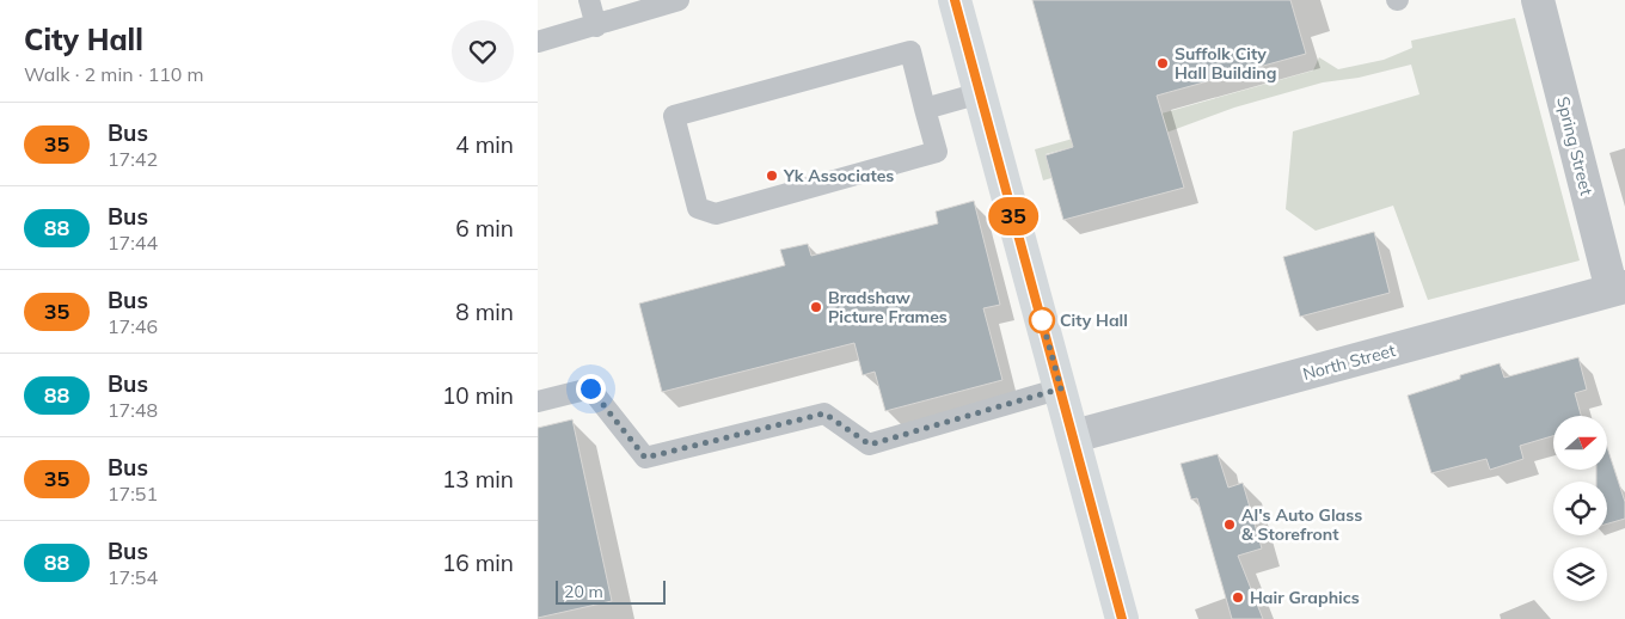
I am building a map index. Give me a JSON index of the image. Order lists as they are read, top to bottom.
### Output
{
  "streets": {
    "street": ["Spring Street", "North Street"]
  },
  "crossings": [
    ["Spring Street", "North Street"]
  ],
  "places": [
    "Suffolk City Hall Building",
    "Yk Associates",
    "Bradshaw Picture Frames",
    "City Hall",
    "Al's Auto Glass & Storefront",
    "Hair Graphics"
  ],
  "lines": ["bus line 35"],
  "scale_bar": "20 m",
  "north": "right",
  "page": {
    "heading": ["City Hall", "Walk · 2 min · 110 m"],
    "on_map": "35",
    "list": [
      {
        "mark": "35",
        "name": "Bus",
        "note": "17:42",
        "value": "4 min"
      },
      {
        "mark": "88",
        "name": "Bus",
        "note": "17:44",
        "value": "6 min"
      },
      {
        "mark": "35",
        "name": "Bus",
        "note": "17:46",
        "value": "8 min"
      },
      {
        "mark": "88",
        "name": "Bus",
        "note": "17:48",
        "value": "10 min"
      },
      {
        "mark": "35",
        "name": "Bus",
        "note": "17:51",
        "value": "13 min"
      },
      {
        "mark": "88",
        "name": "Bus",
        "note": "17:54",
        "value": "16 min"
      }
    ],
    "scale": "20 m"
  }
}
